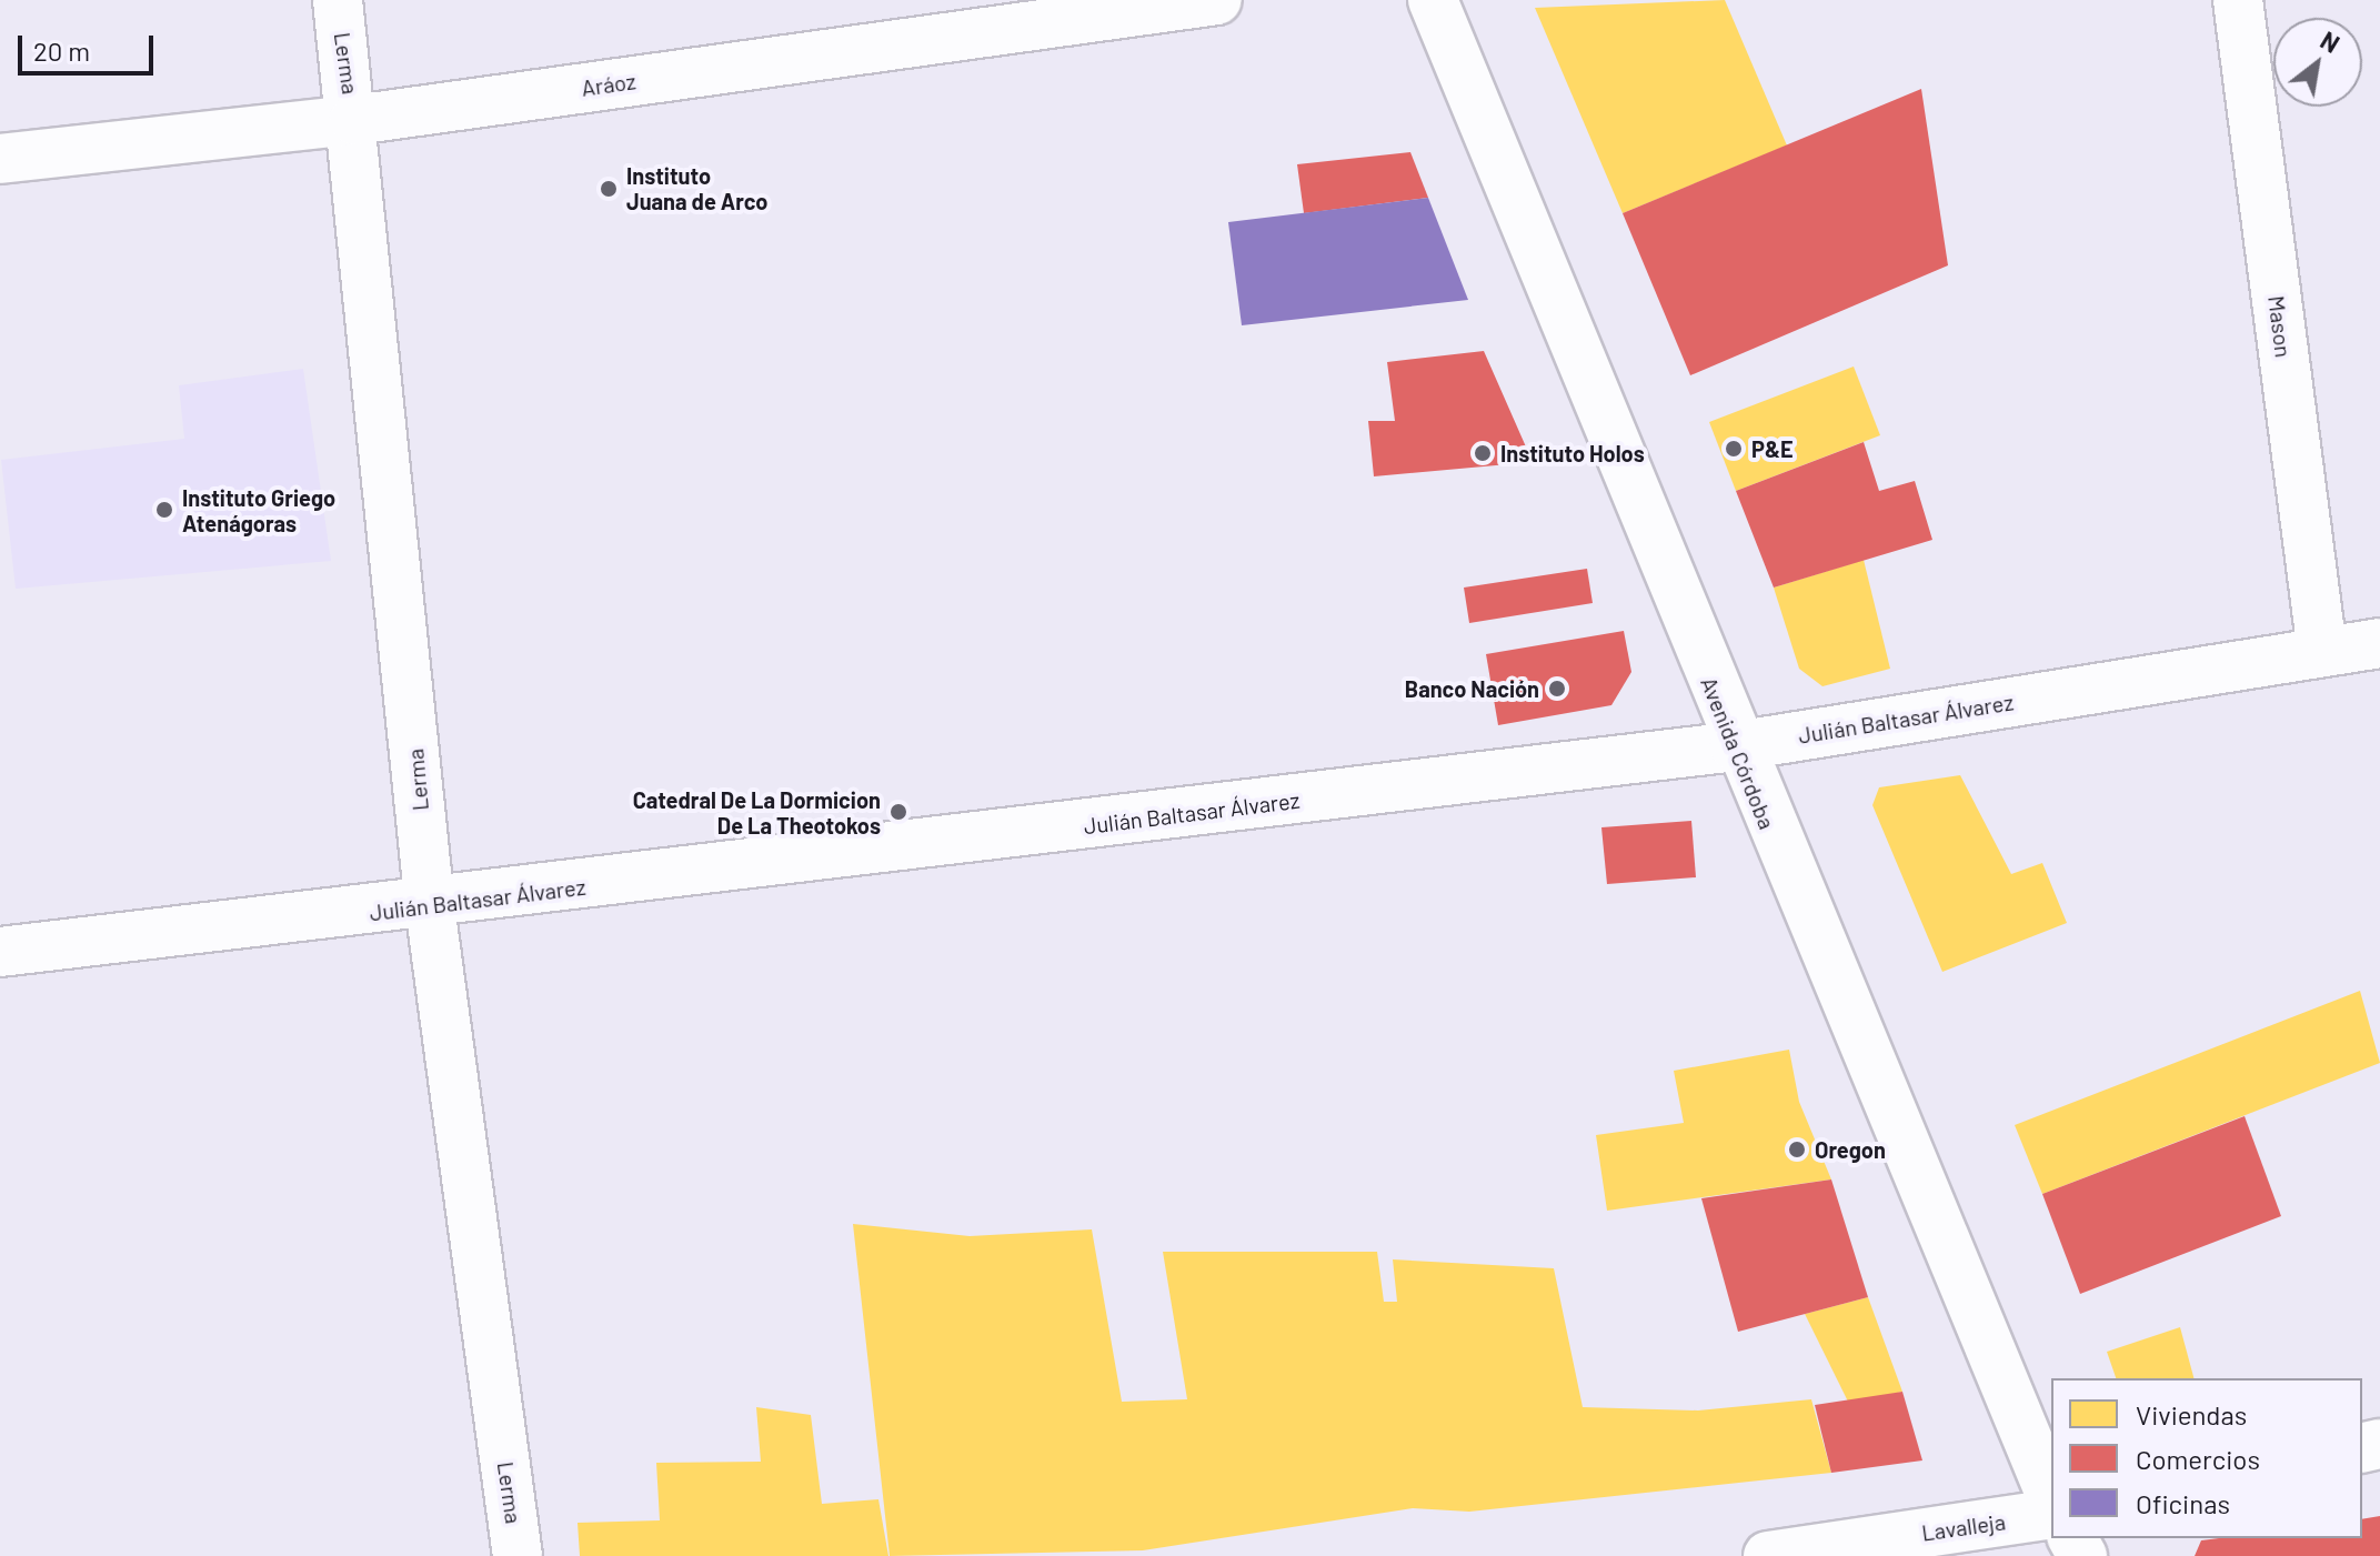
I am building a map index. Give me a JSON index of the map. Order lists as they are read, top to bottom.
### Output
{
  "streets": {
    "street": [
      "Lerma",
      "Aráoz",
      "Mason",
      "Julián Baltasar Álvarez",
      "Avenida Córdoba",
      "Lavalleja"
    ]
  },
  "crossings": [
    ["Lerma", "Aráoz"],
    ["Lerma", "Julián Baltasar Álvarez"],
    ["Mason", "Julián Baltasar Álvarez"],
    ["Julián Baltasar Álvarez", "Avenida Córdoba"]
  ],
  "places": [
    "Instituto Juana de Arco",
    "P&E",
    "Instituto Holos",
    "Instituto Griego Atenágoras",
    "Banco Nación",
    "Catedral De La Dormicion De La Theotokos",
    "Oregon"
  ],
  "legend": ["Viviendas", "Comercios", "Oficinas"],
  "scale_bar": "20 m",
  "north": "top right"
}
